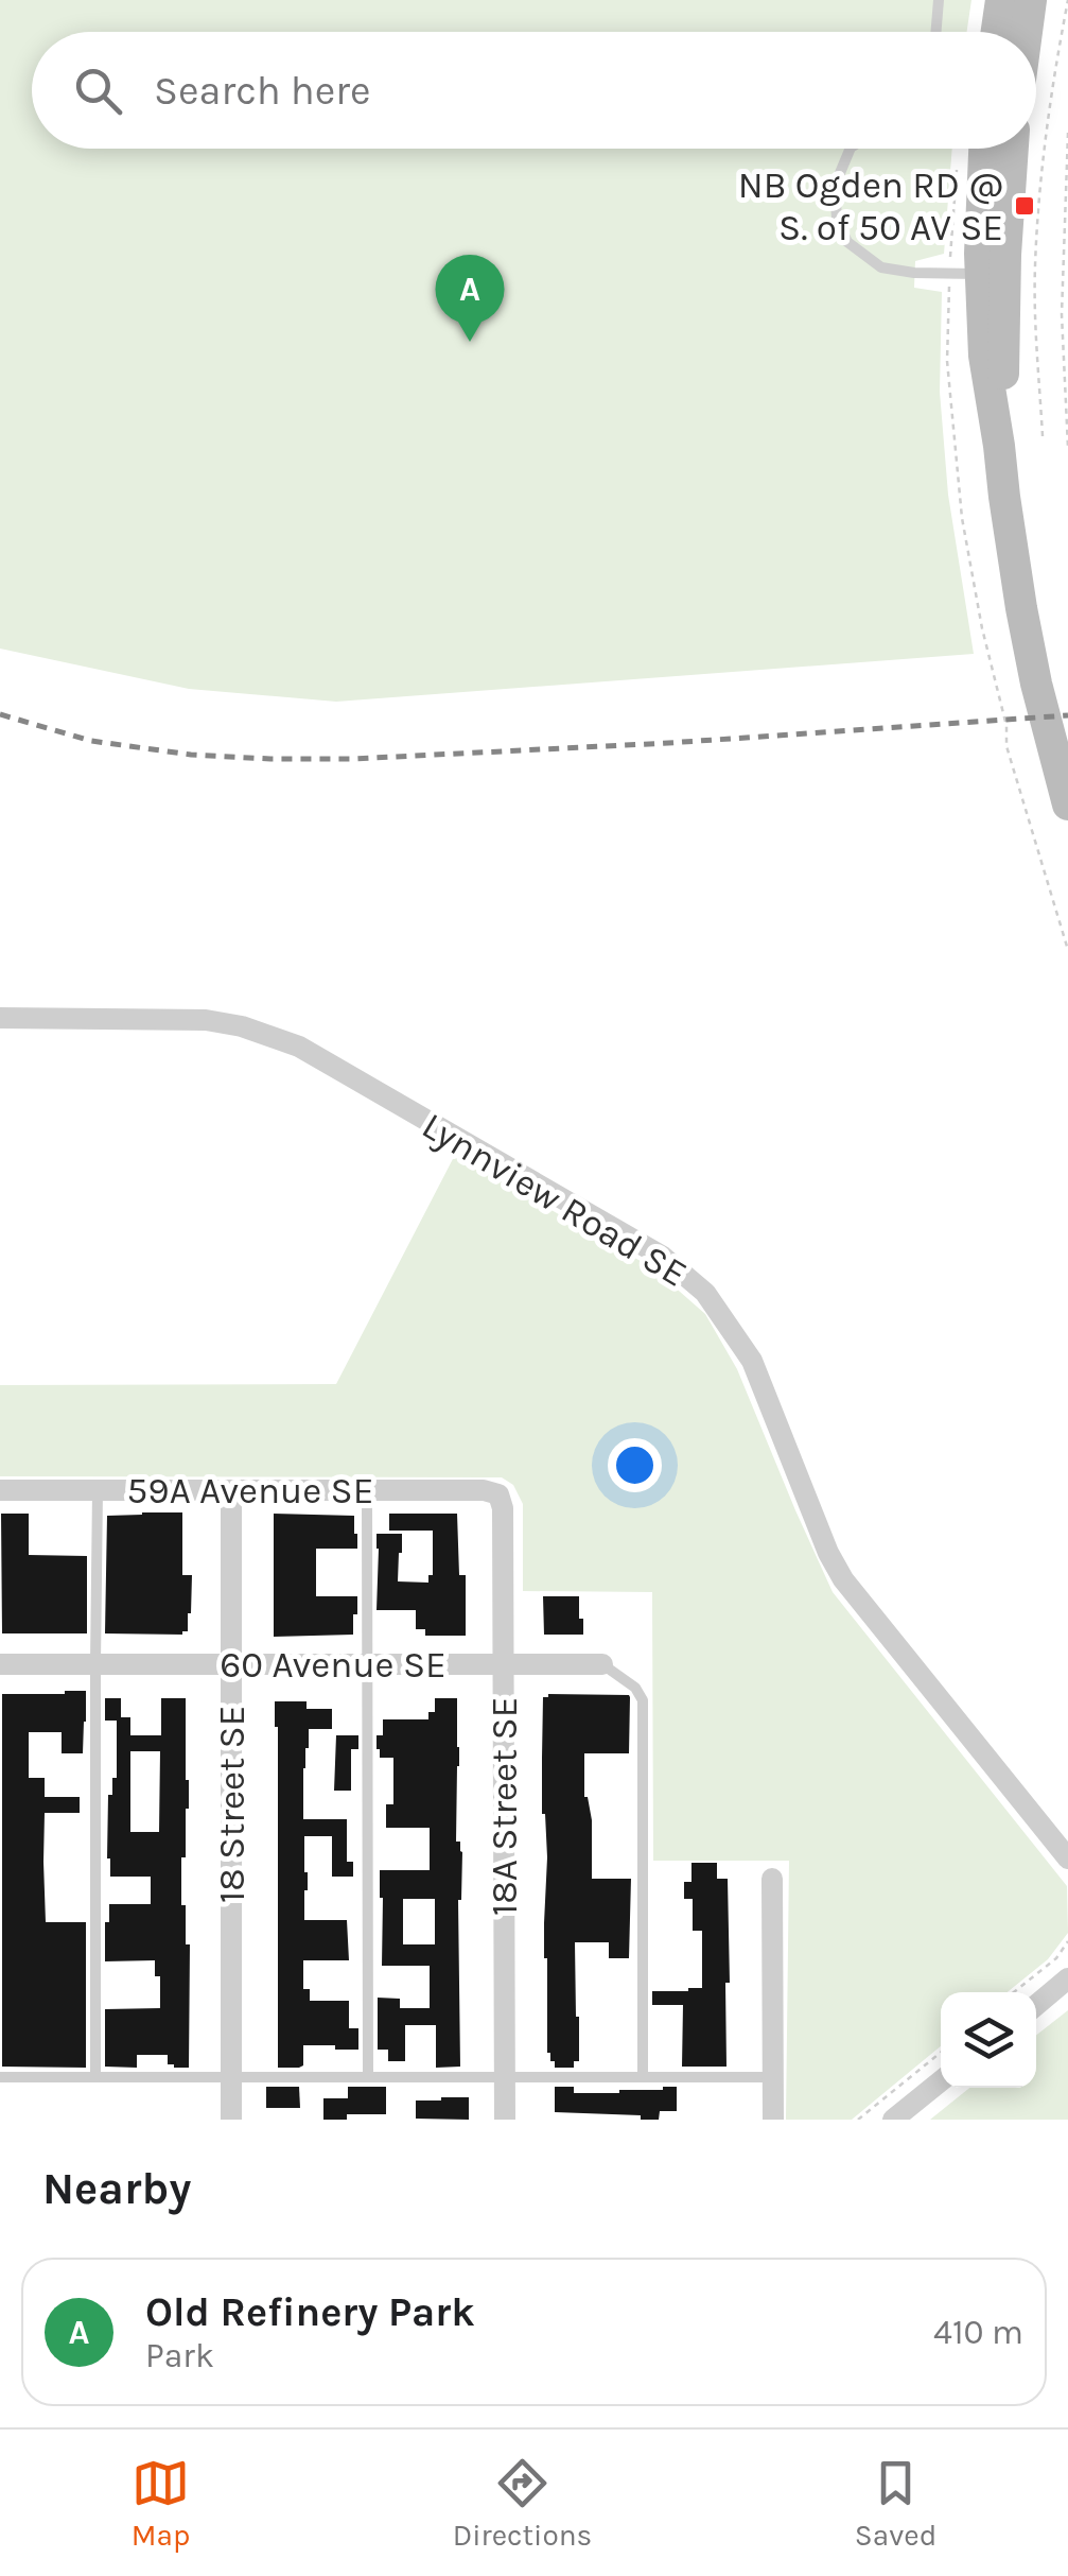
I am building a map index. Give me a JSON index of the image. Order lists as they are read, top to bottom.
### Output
{
  "streets": {
    "street": [
      "Lynnview Road SE",
      "59A Avenue SE",
      "60 Avenue SE",
      "18 Street SE",
      "18A Street SE"
    ]
  },
  "crossings": [
    ["59A Avenue SE", "18 Street SE"],
    ["59A Avenue SE", "18A Street SE"],
    ["60 Avenue SE", "18 Street SE"],
    ["60 Avenue SE", "18A Street SE"]
  ],
  "places": {
    "transit": ["NB Ogden RD @ S. of 50 AV SE"]
  },
  "page": {
    "search": "Search here",
    "pins": "A",
    "heading": "Nearby",
    "list": [
      {
        "mark": "A",
        "name": "Old Refinery Park",
        "note": "Park",
        "value": "410 m"
      }
    ],
    "nav": ["Map", "Directions", "Saved"]
  }
}
